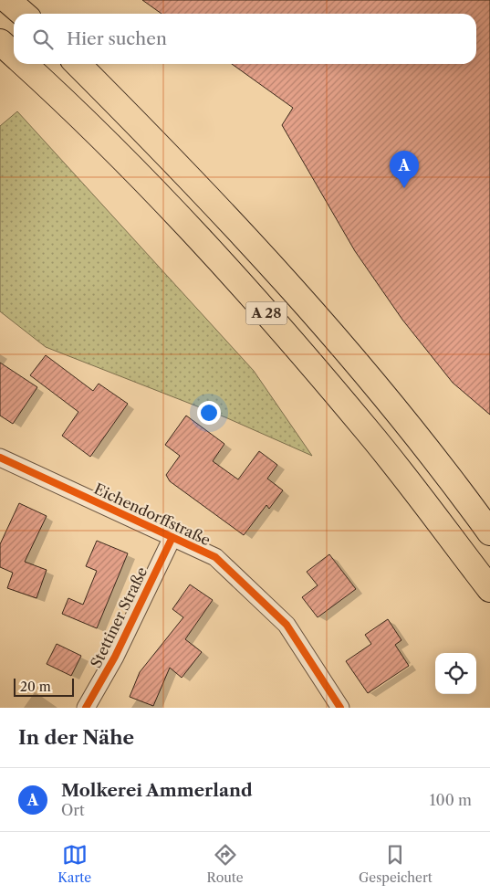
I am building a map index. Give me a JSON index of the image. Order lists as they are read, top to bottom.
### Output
{
  "streets": {
    "highway": ["A 28"],
    "street": ["Eichendorffstraße", "Stettiner Straße"]
  },
  "crossings": [
    ["Eichendorffstraße", "Stettiner Straße"]
  ],
  "scale_bar": "20 m",
  "page": {
    "search": "Hier suchen",
    "pins": "A",
    "scale": "20 m",
    "heading": "In der Nähe",
    "list": [
      {
        "mark": "A",
        "name": "Molkerei Ammerland",
        "note": "Ort",
        "value": "100 m"
      }
    ],
    "nav": ["Karte", "Route", "Gespeichert"]
  }
}
